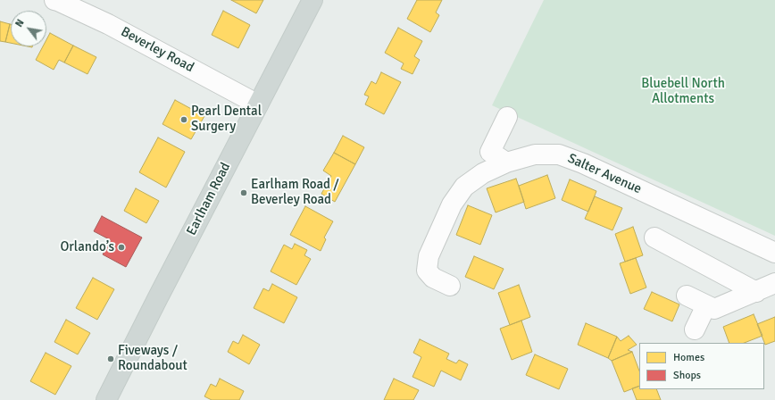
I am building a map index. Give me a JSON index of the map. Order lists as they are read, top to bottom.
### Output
{
  "streets": {
    "main road": ["Earlham Road"],
    "street": ["Beverley Road", "Salter Avenue"]
  },
  "crossings": [
    ["Beverley Road", "Earlham Road"]
  ],
  "parks": ["Bluebell North Allotments"],
  "places": [
    "Pearl Dental Surgery",
    "Earlham Road / Beverley Road",
    "Orlando’s",
    "Fiveways / Roundabout"
  ],
  "legend": ["Homes", "Shops"],
  "north": "top left"
}
